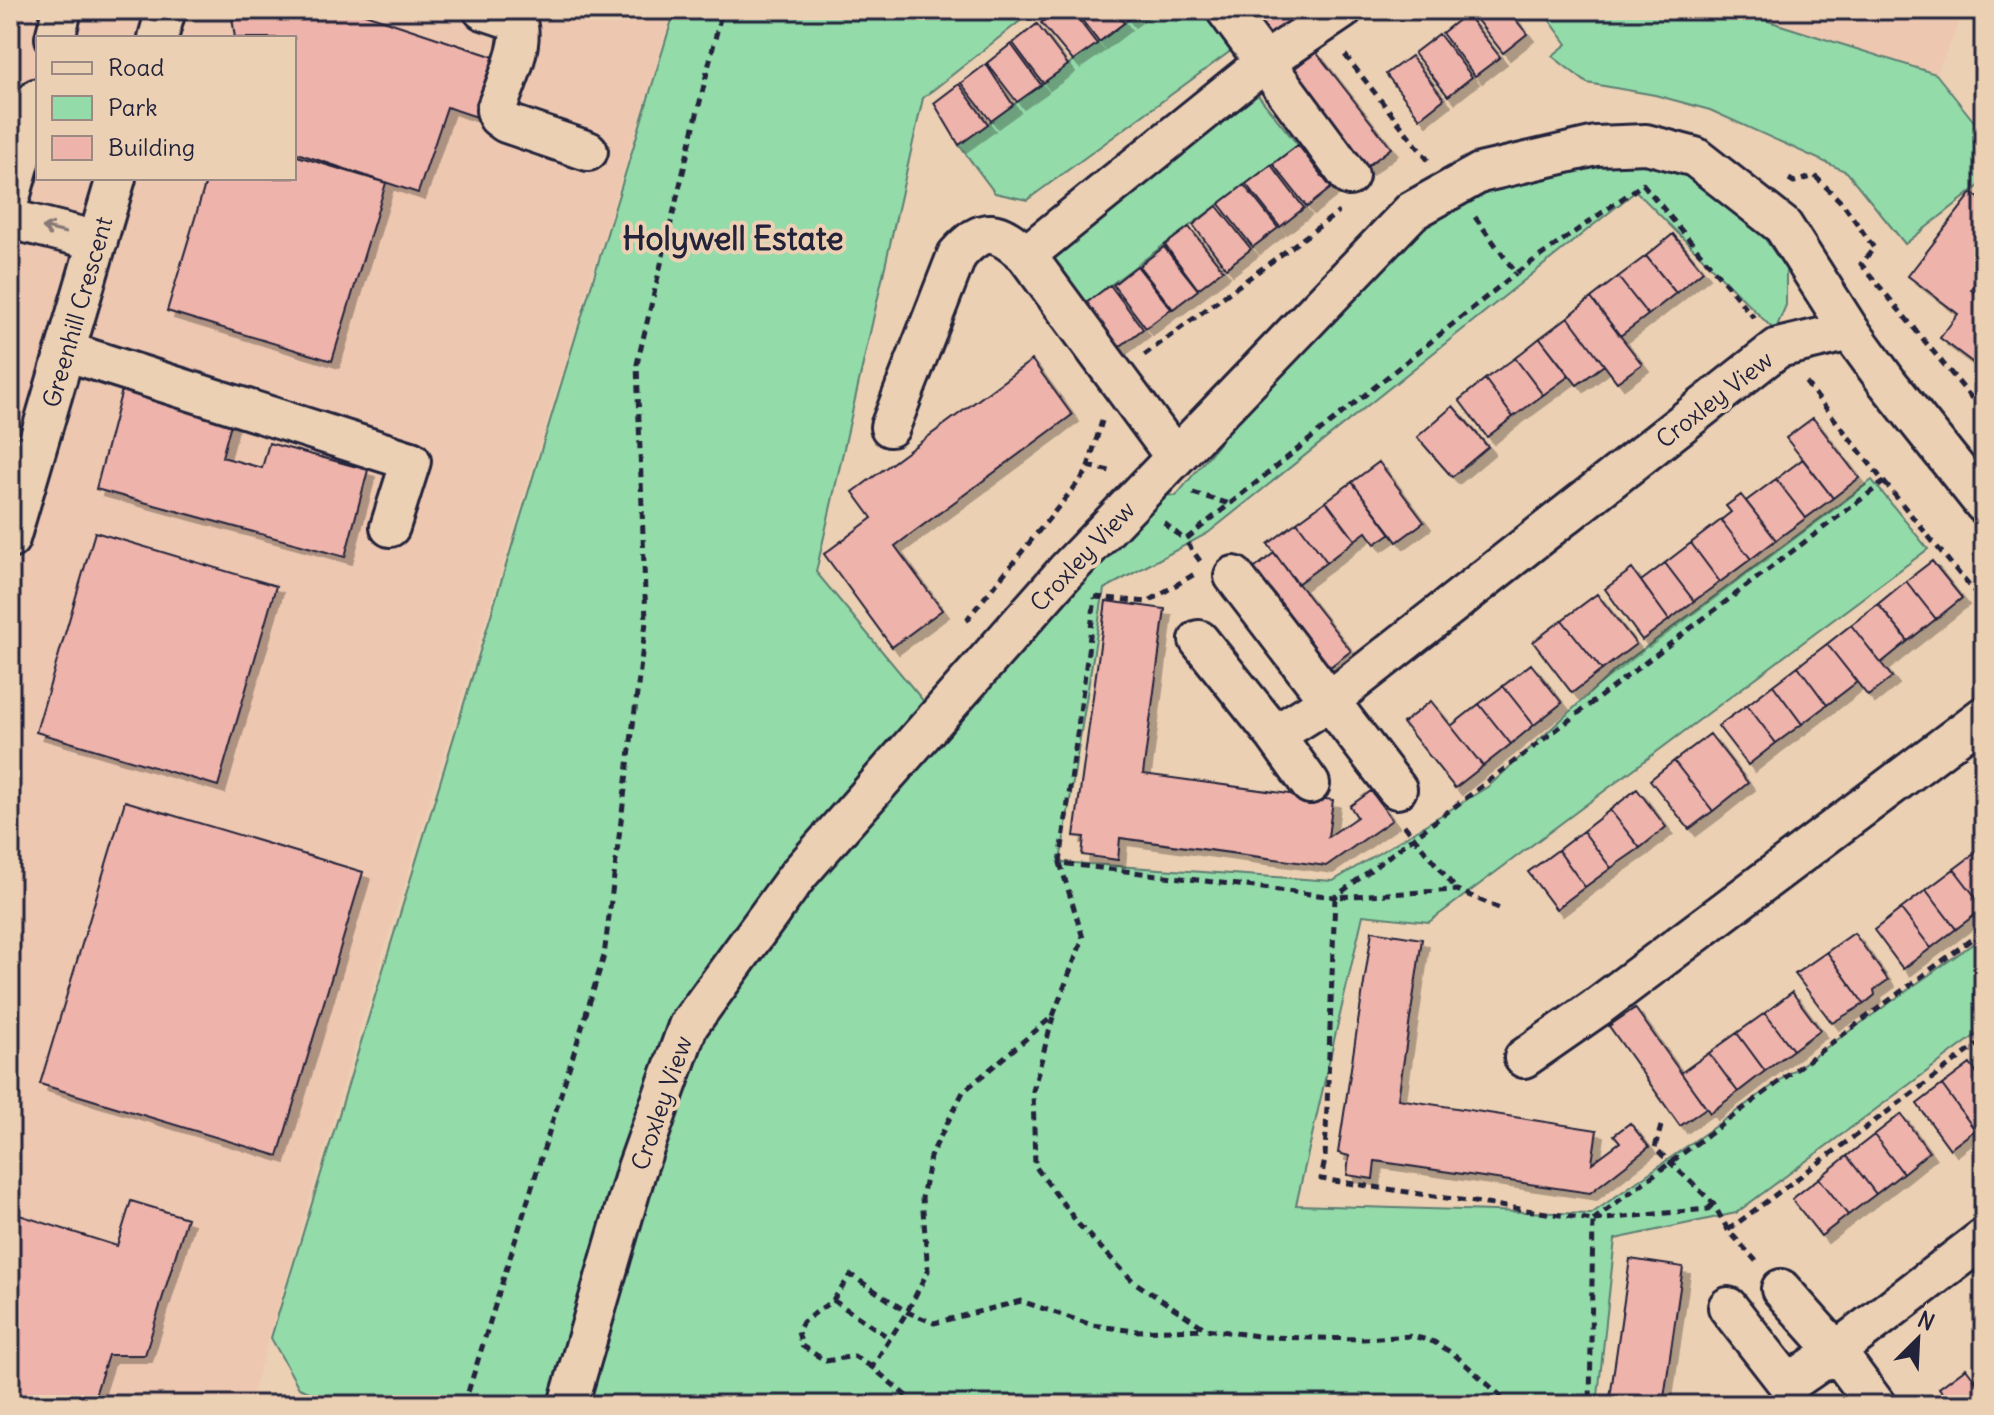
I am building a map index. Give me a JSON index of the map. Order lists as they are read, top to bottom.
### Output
{
  "streets": {
    "street": ["Greenhill Crescent", "Croxley View"]
  },
  "districts": ["Holywell Estate"],
  "legend": ["Road", "Park", "Building"],
  "north": "top right"
}
